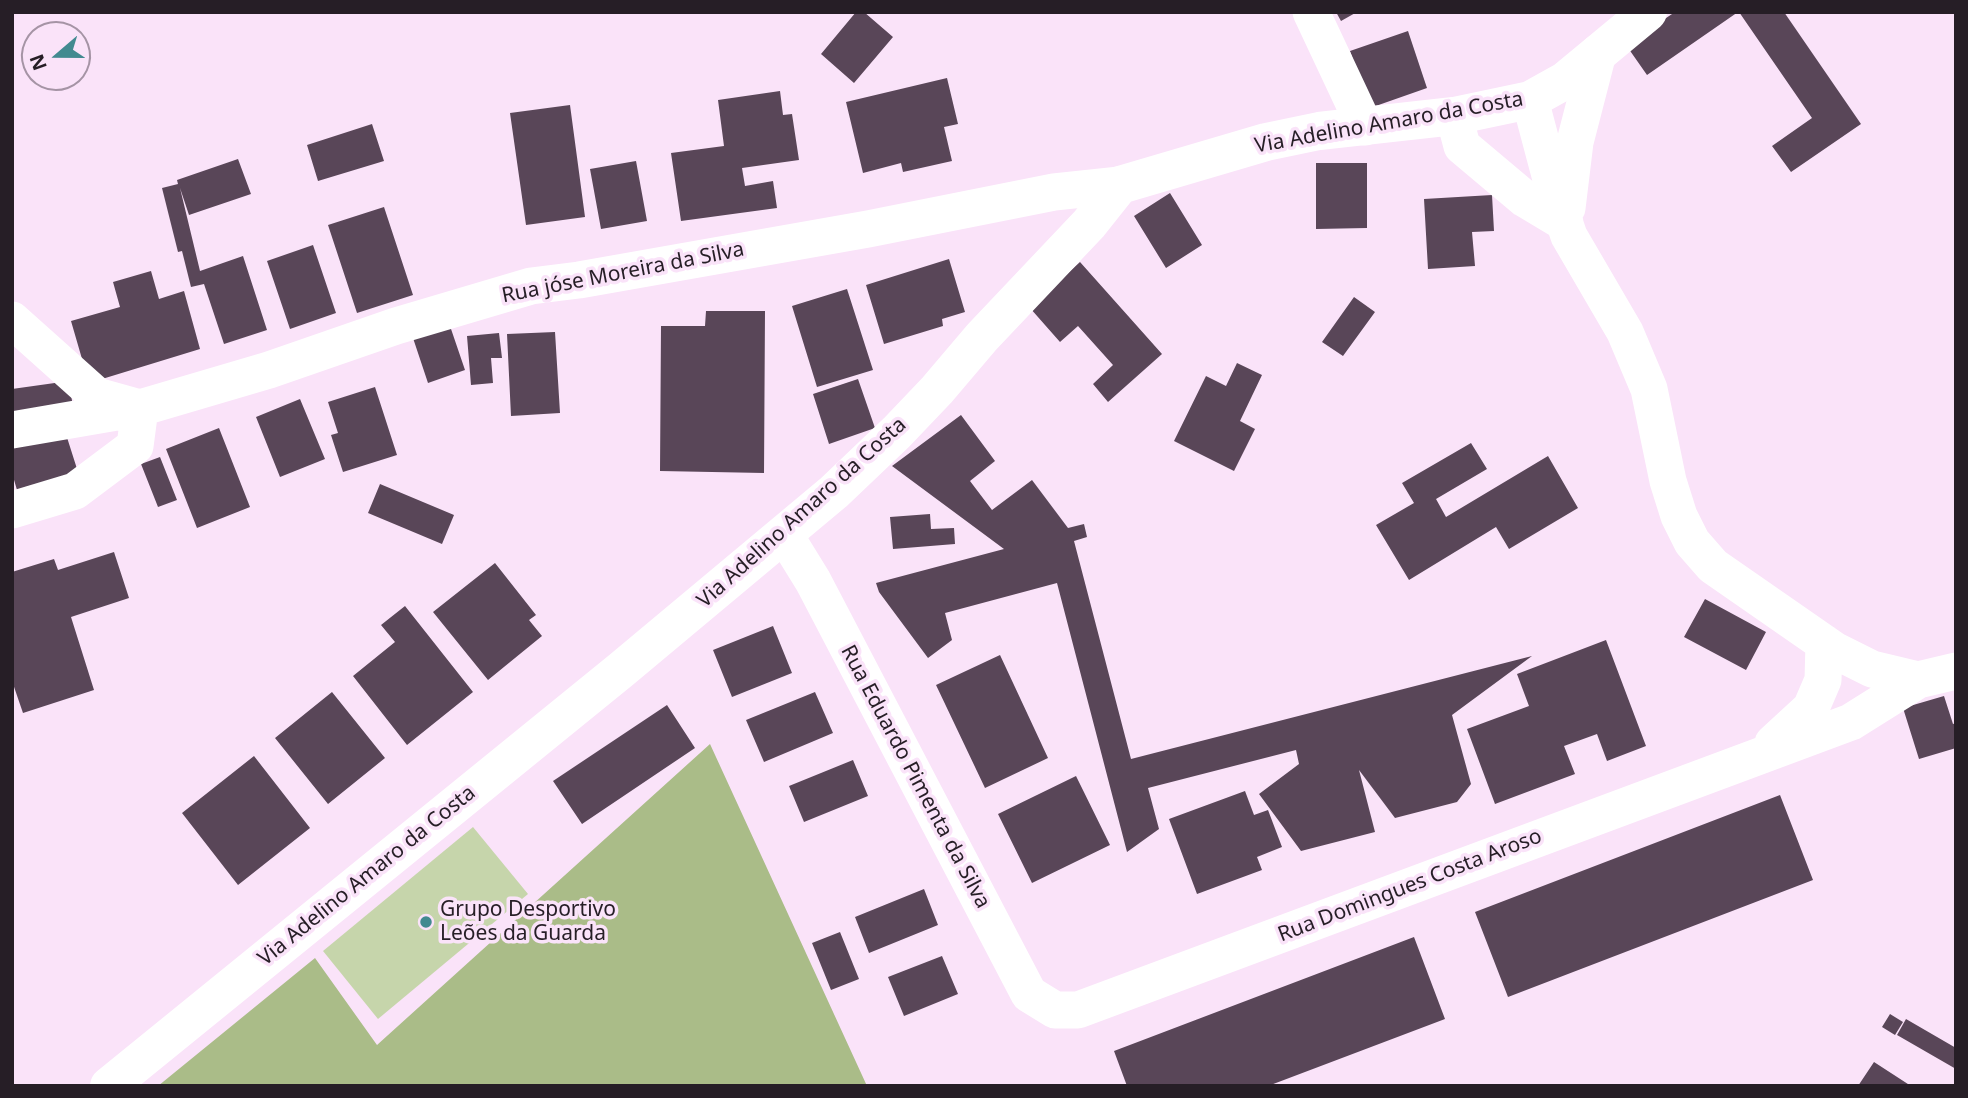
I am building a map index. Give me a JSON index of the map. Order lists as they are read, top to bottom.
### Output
{
  "streets": {
    "main road": ["Via Adelino Amaro da Costa"],
    "street": ["Rua jóse Moreira da Silva", "Rua Eduardo Pimenta da Silva", "Rua Domingues Costa Aroso"]
  },
  "crossings": [
    ["Via Adelino Amaro da Costa", "Rua jóse Moreira da Silva"],
    ["Via Adelino Amaro da Costa", "Rua Eduardo Pimenta da Silva"],
    ["Rua Eduardo Pimenta da Silva", "Rua Domingues Costa Aroso"]
  ],
  "places": ["Grupo Desportivo Leões da Guarda"],
  "north": "left"
}
